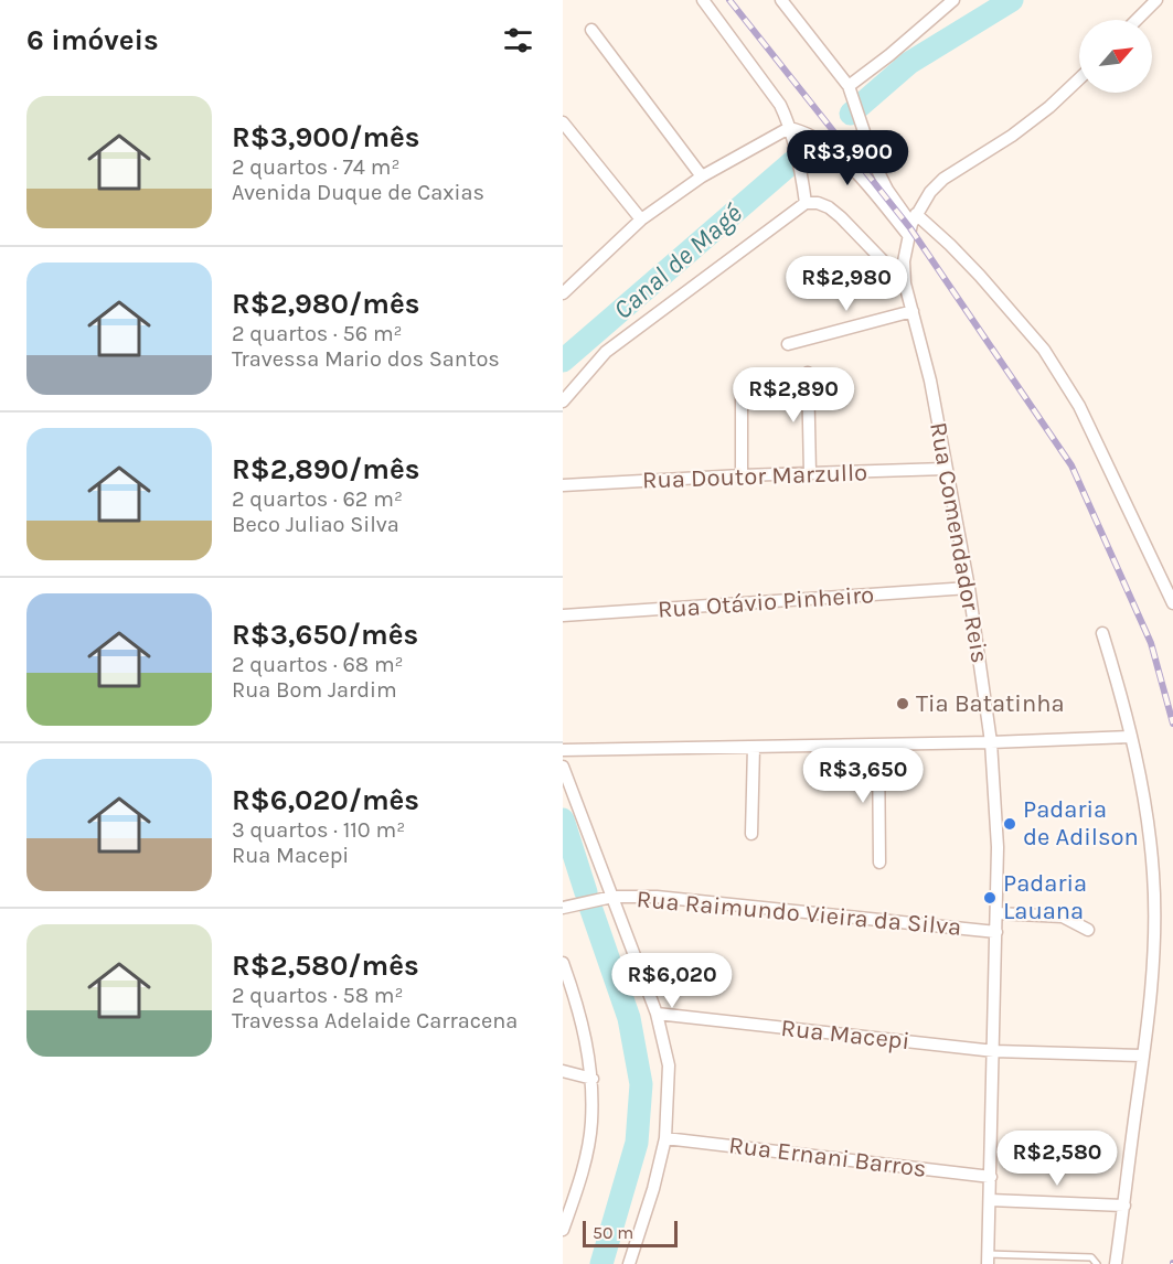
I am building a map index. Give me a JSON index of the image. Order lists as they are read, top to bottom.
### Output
{
  "streets": {
    "street": [
      "Rua Doutor Marzullo",
      "Rua Comendador Reis",
      "Rua Otávio Pinheiro",
      "Rua Raimundo Vieira da Silva",
      "Rua Macepi",
      "Rua Ernani Barros"
    ]
  },
  "crossings": [
    ["Rua Doutor Marzullo", "Rua Comendador Reis"],
    ["Rua Comendador Reis", "Rua Otávio Pinheiro"],
    ["Rua Comendador Reis", "Rua Raimundo Vieira da Silva"],
    ["Rua Comendador Reis", "Rua Macepi"],
    ["Rua Comendador Reis", "Rua Ernani Barros"]
  ],
  "water": ["Canal de Magé"],
  "places": ["Tia Batatinha", "Padaria de Adilson", "Padaria Lauana"],
  "scale_bar": "50 m",
  "north": "top right",
  "page": {
    "heading": "6 imóveis",
    "list": [
      {
        "name": "R$3,900/mês",
        "note": "2 quartos · 74 m² · Avenida Duque de Caxias"
      },
      {
        "name": "R$2,980/mês",
        "note": "2 quartos · 56 m² · Travessa Mario dos Santos"
      },
      {
        "name": "R$2,890/mês",
        "note": "2 quartos · 62 m² · Beco Juliao Silva"
      },
      {
        "name": "R$3,650/mês",
        "note": "2 quartos · 68 m² · Rua Bom Jardim"
      },
      {
        "name": "R$6,020/mês",
        "note": "3 quartos · 110 m² · Rua Macepi"
      },
      {
        "name": "R$2,580/mês",
        "note": "2 quartos · 58 m² · Travessa Adelaide Carracena"
      }
    ],
    "price": [
      "R$3,900",
      "R$2,980",
      "R$2,890",
      "R$3,650",
      "R$6,020",
      "R$2,580"
    ],
    "scale": "50 m"
  }
}
